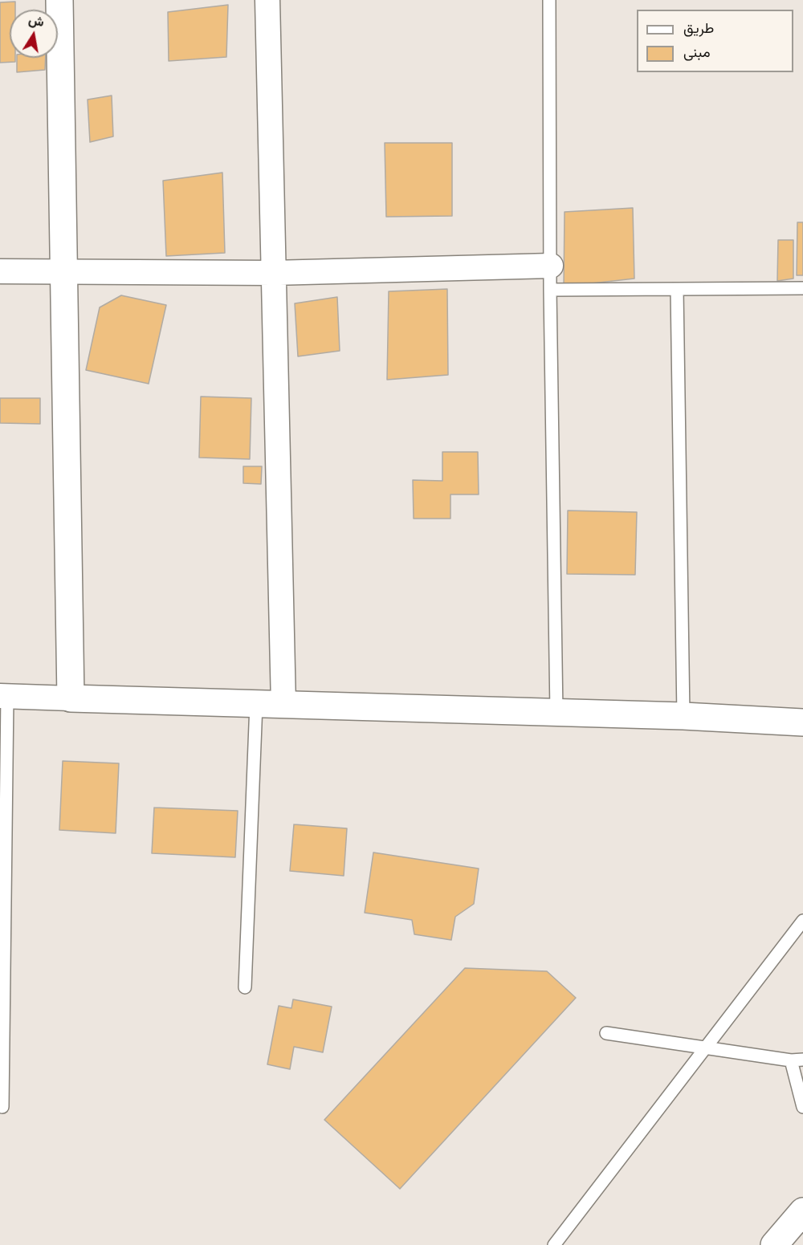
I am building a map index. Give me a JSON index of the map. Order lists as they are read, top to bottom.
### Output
{
  "legend": ["طريق", "مبنى"],
  "north": "top"
}
